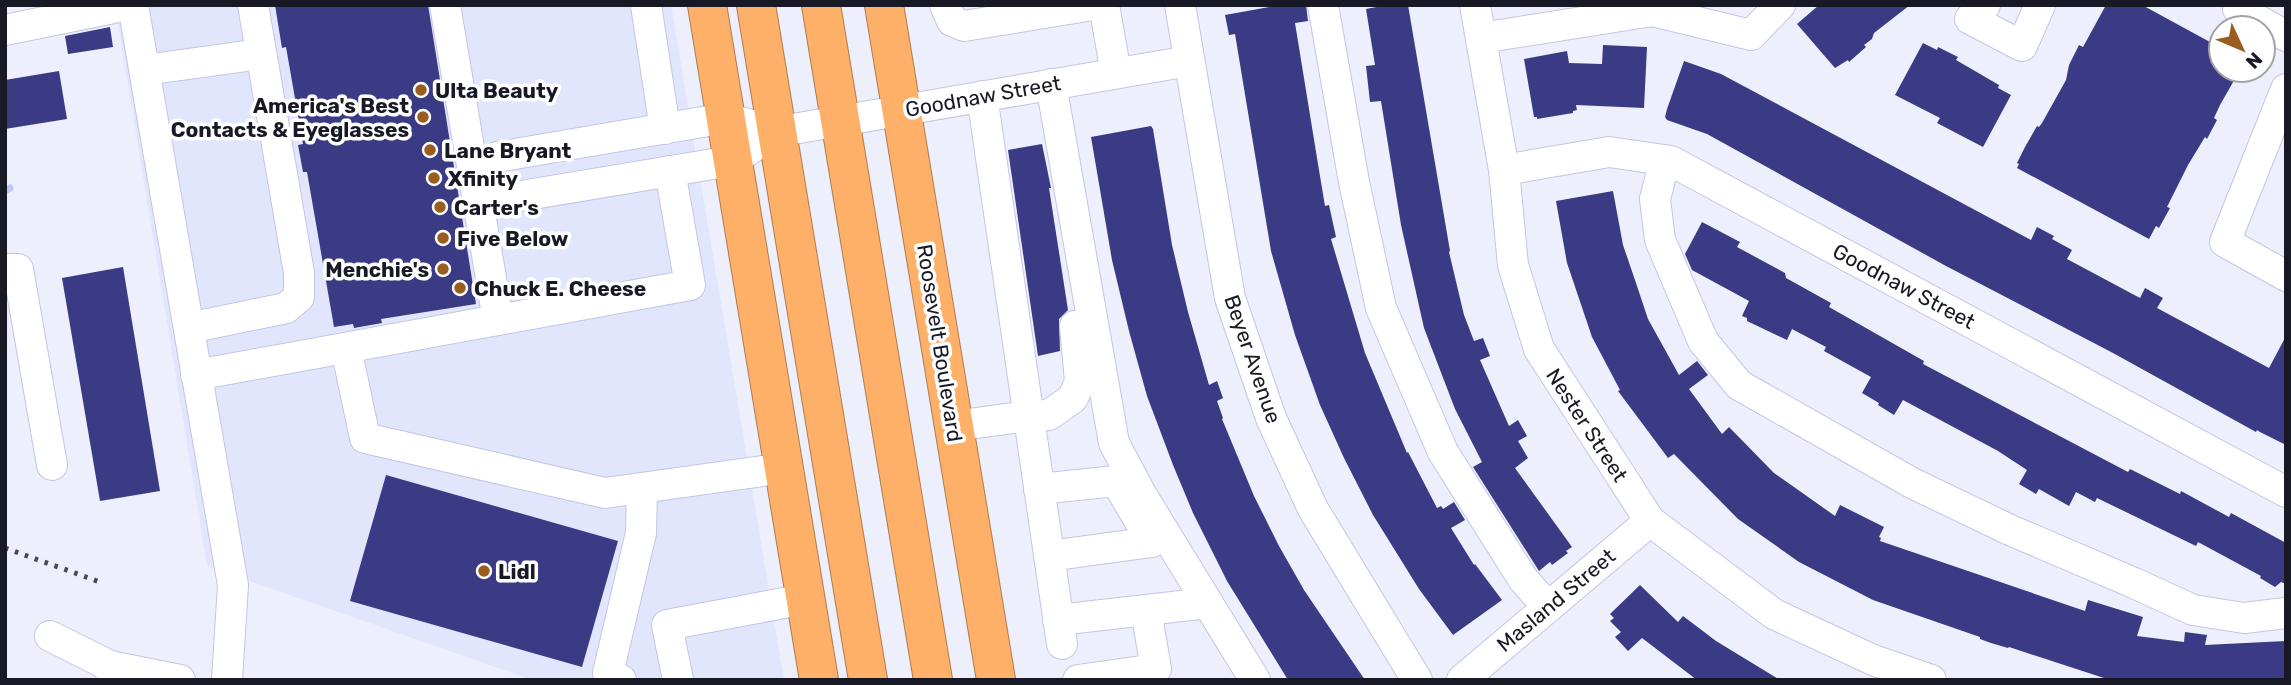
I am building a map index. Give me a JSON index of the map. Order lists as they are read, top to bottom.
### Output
{
  "streets": {
    "highway": ["Roosevelt Boulevard"],
    "street": [
      "Goodnaw Street",
      "Beyer Avenue",
      "Nester Street",
      "Masland Street"
    ]
  },
  "crossings": [
    ["Goodnaw Street", "Roosevelt Boulevard"],
    ["Goodnaw Street", "Beyer Avenue"],
    ["Goodnaw Street", "Nester Street"],
    ["Nester Street", "Masland Street"]
  ],
  "places": [
    "Ulta Beauty",
    "America's Best Contacts & Eyeglasses",
    "Lane Bryant",
    "Xfinity",
    "Carter's",
    "Five Below",
    "Menchie's",
    "Chuck E. Cheese",
    "Lidl"
  ],
  "north": "bottom right"
}
